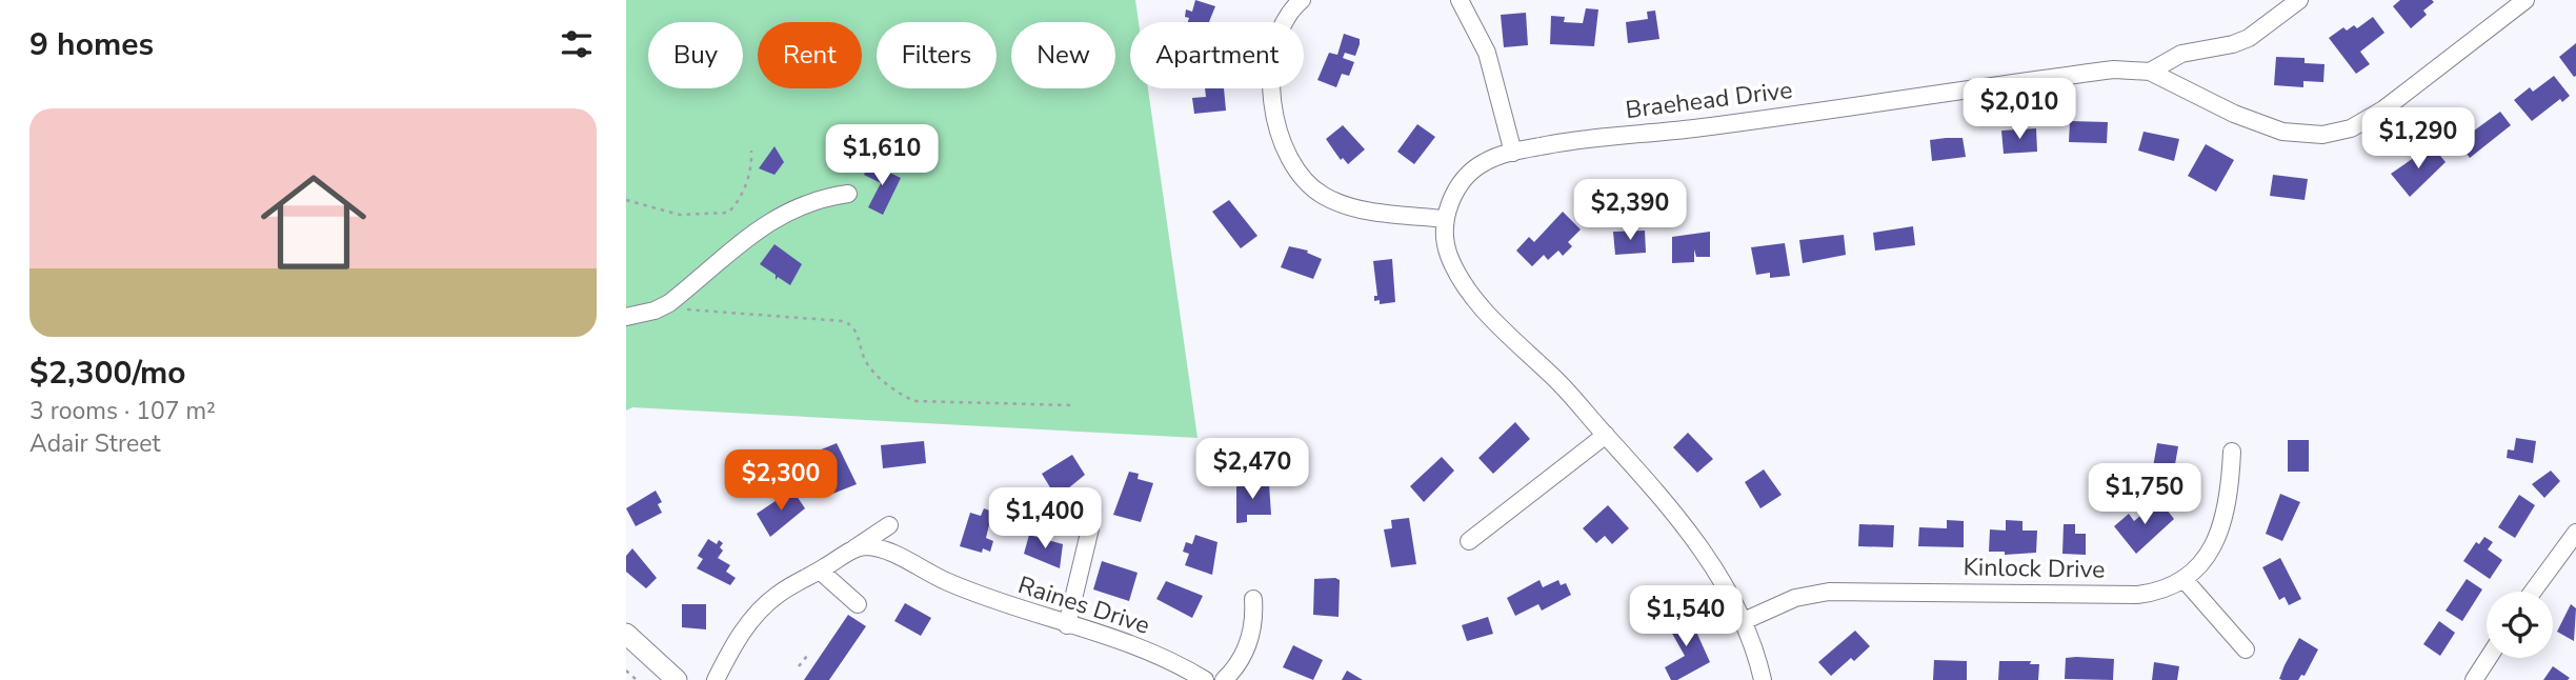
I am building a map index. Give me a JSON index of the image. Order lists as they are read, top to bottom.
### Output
{
  "streets": {
    "street": ["Braehead Drive", "Kinlock Drive", "Raines Drive"]
  },
  "page": {
    "heading": "9 homes",
    "chip": [
      "Buy",
      "Rent",
      "Filters",
      "New",
      "Apartment"
    ],
    "price": [
      "$2,010",
      "$1,290",
      "$1,610",
      "$2,390",
      "$2,470",
      "$2,300",
      "$1,750",
      "$1,400",
      "$1,540"
    ],
    "list": [
      {
        "name": "$2,300/mo",
        "note": "3 rooms · 107 m² · Adair Street"
      }
    ]
  }
}
